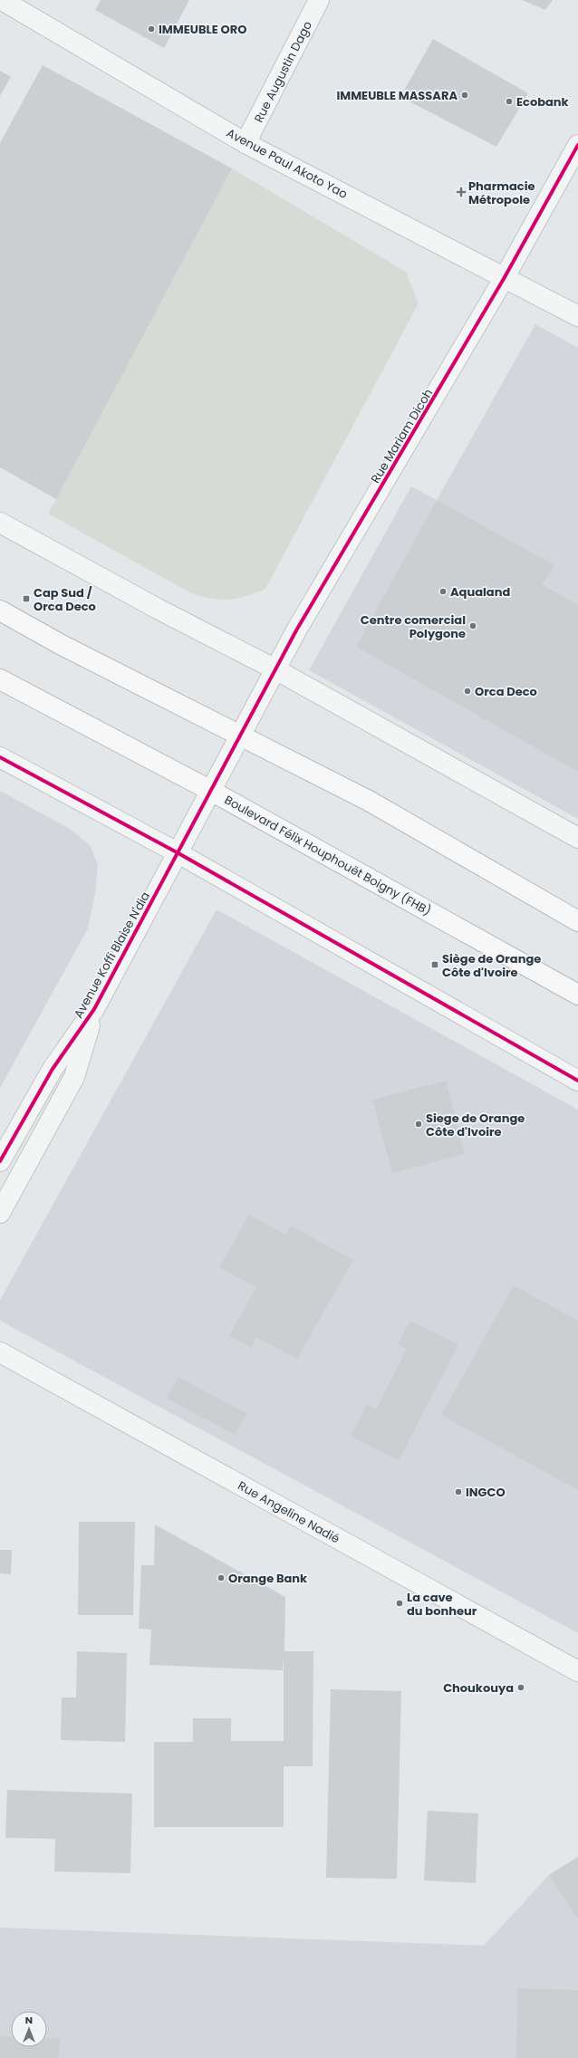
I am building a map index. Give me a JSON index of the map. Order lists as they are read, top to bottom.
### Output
{
  "streets": {
    "highway": ["Boulevard Félix Houphouët Boigny (FHB)"],
    "street": [
      "Rue Augustin Dago",
      "Avenue Paul Akoto Yao",
      "Rue Mariam Dicoh",
      "Avenue Koffi Blaise N'dia",
      "Rue Angeline Nadié"
    ]
  },
  "crossings": [
    ["Rue Augustin Dago", "Avenue Paul Akoto Yao"],
    ["Avenue Paul Akoto Yao", "Rue Mariam Dicoh"],
    ["Rue Mariam Dicoh", "Boulevard Félix Houphouët Boigny (FHB)"],
    ["Rue Mariam Dicoh", "Avenue Koffi Blaise N'dia"],
    ["Boulevard Félix Houphouët Boigny (FHB)", "Avenue Koffi Blaise N'dia"]
  ],
  "places": {
    "other": [
      "IMMEUBLE ORO",
      "IMMEUBLE MASSARA",
      "Ecobank",
      "Aqualand",
      "Centre comercial Polygone",
      "Orca Deco",
      "Siege de Orange Côte d'Ivoire",
      "INGCO",
      "Orange Bank",
      "La cave du bonheur",
      "Choukouya"
    ],
    "health": ["Pharmacie Métropole"],
    "transit": ["Cap Sud / Orca Deco", "Siège de Orange Côte d'Ivoire"]
  },
  "north": "top"
}
